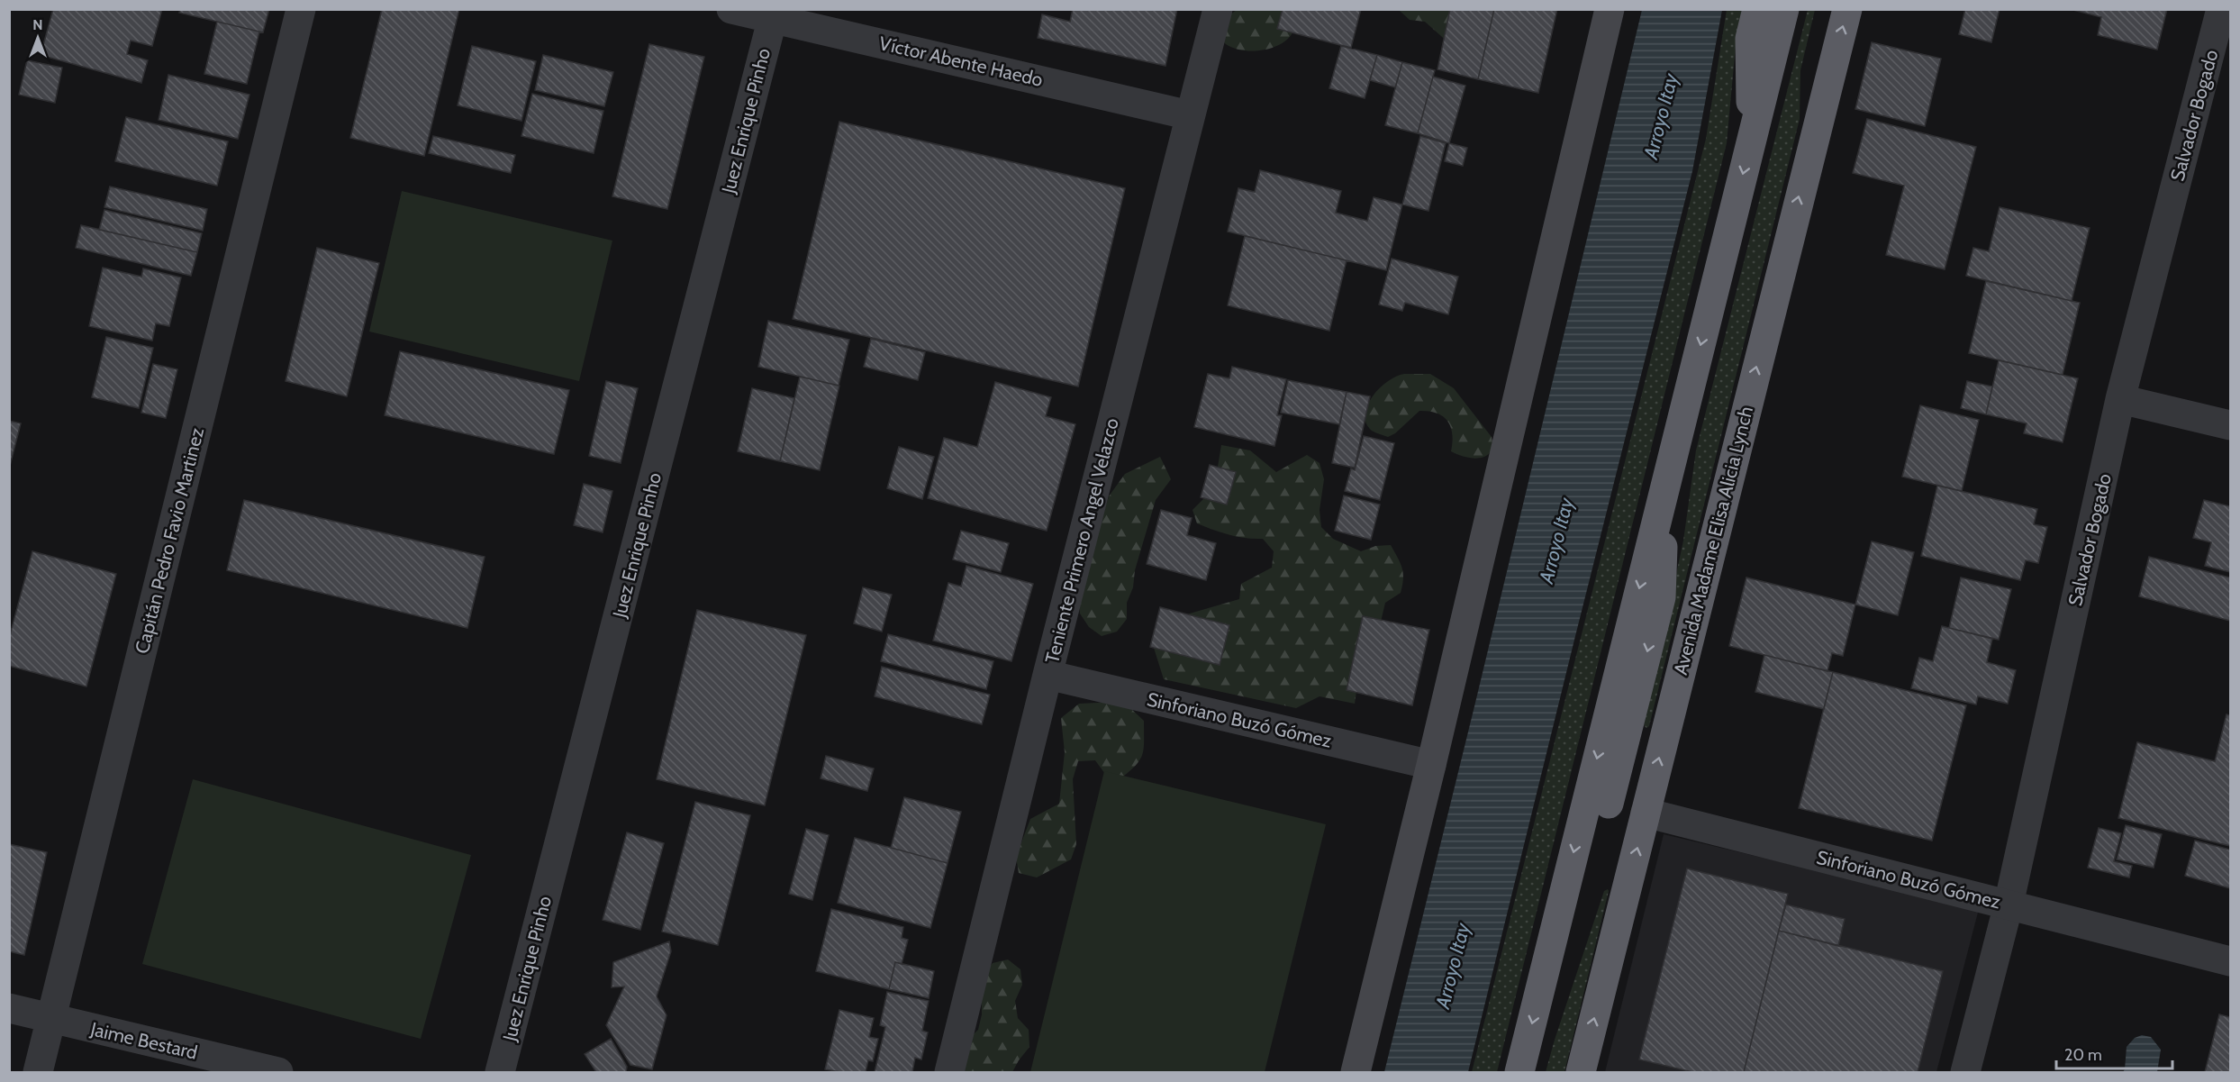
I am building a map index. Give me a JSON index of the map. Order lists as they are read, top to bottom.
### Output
{
  "streets": {
    "highway": ["Avenida Madame Elisa Alicia Lynch", "Sinforiano Buzó Gómez"],
    "street": [
      "Víctor Abente Haedo",
      "Salvador Bogado",
      "Juez Enrique Pinho",
      "Capitán Pedro Favio Martinez",
      "Teniente Primero Angel Velazco",
      "Jaime Bestard"
    ]
  },
  "crossings": [
    ["Víctor Abente Haedo", "Juez Enrique Pinho"],
    ["Víctor Abente Haedo", "Teniente Primero Angel Velazco"],
    ["Salvador Bogado", "Sinforiano Buzó Gómez"],
    ["Capitán Pedro Favio Martinez", "Jaime Bestard"],
    ["Teniente Primero Angel Velazco", "Sinforiano Buzó Gómez"],
    ["Avenida Madame Elisa Alicia Lynch", "Sinforiano Buzó Gómez"]
  ],
  "water": ["Arroyo Itay"],
  "scale_bar": "20 m",
  "north": "top"
}
